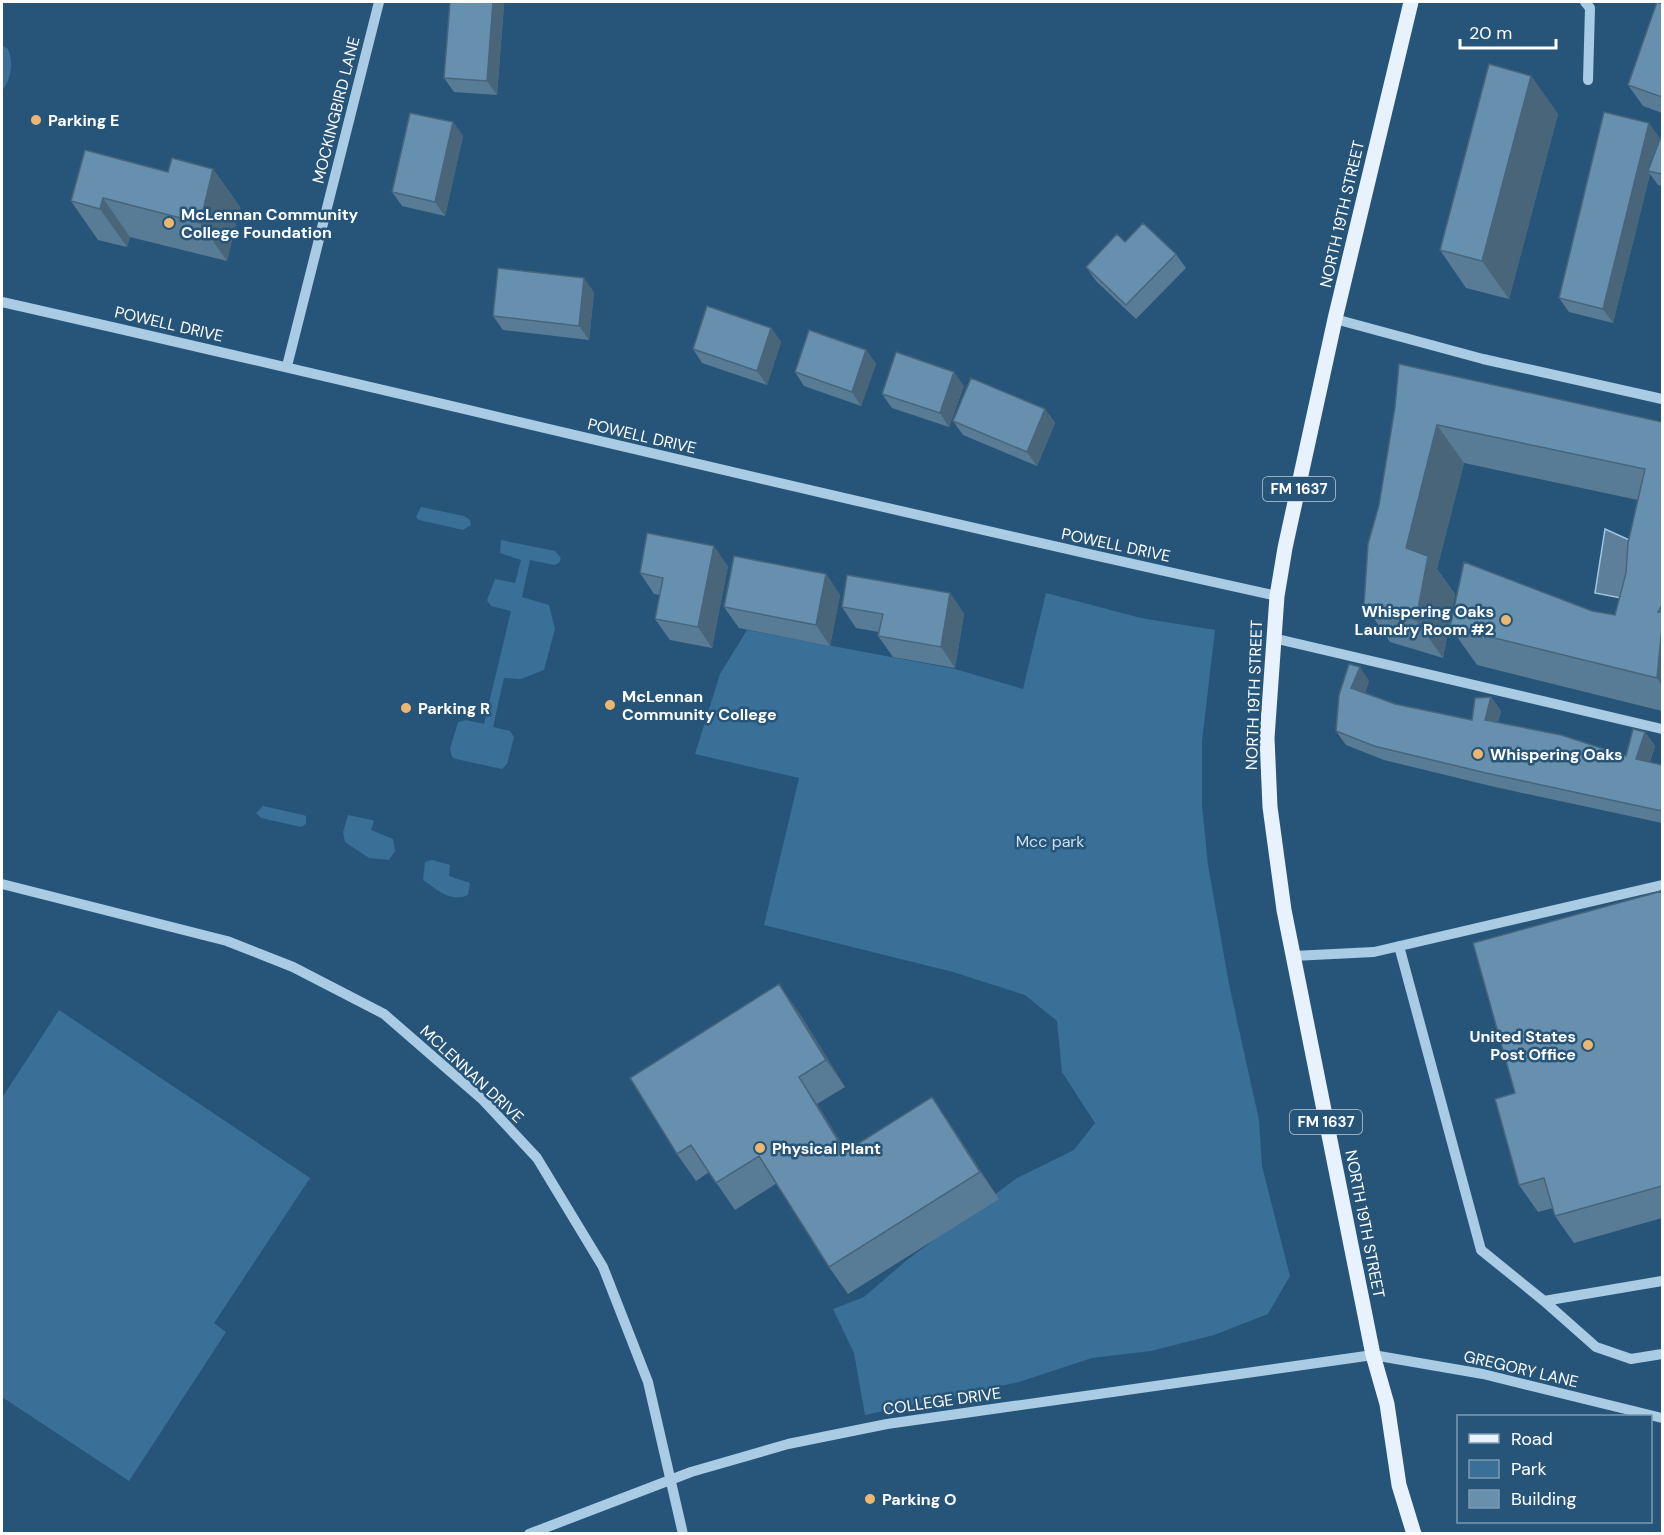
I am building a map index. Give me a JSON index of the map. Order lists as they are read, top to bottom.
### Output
{
  "streets": {
    "main road": ["NORTH 19TH STREET", "FM 1637"],
    "street": [
      "MOCKINGBIRD LANE",
      "POWELL DRIVE",
      "MCLENNAN DRIVE",
      "GREGORY LANE",
      "COLLEGE DRIVE"
    ]
  },
  "crossings": [
    ["MOCKINGBIRD LANE", "POWELL DRIVE"],
    ["NORTH 19TH STREET", "POWELL DRIVE"],
    ["NORTH 19TH STREET", "GREGORY LANE"],
    ["NORTH 19TH STREET", "COLLEGE DRIVE"],
    ["MCLENNAN DRIVE", "COLLEGE DRIVE"],
    ["GREGORY LANE", "COLLEGE DRIVE"]
  ],
  "parks": ["Mcc park"],
  "places": [
    "Parking E",
    "McLennan Community College Foundation",
    "Whispering Oaks Laundry Room #2",
    "McLennan Community College",
    "Parking R",
    "Whispering Oaks",
    "United States Post Office",
    "Physical Plant",
    "Parking O"
  ],
  "legend": ["Road", "Park", "Building"],
  "scale_bar": "20 m"
}
